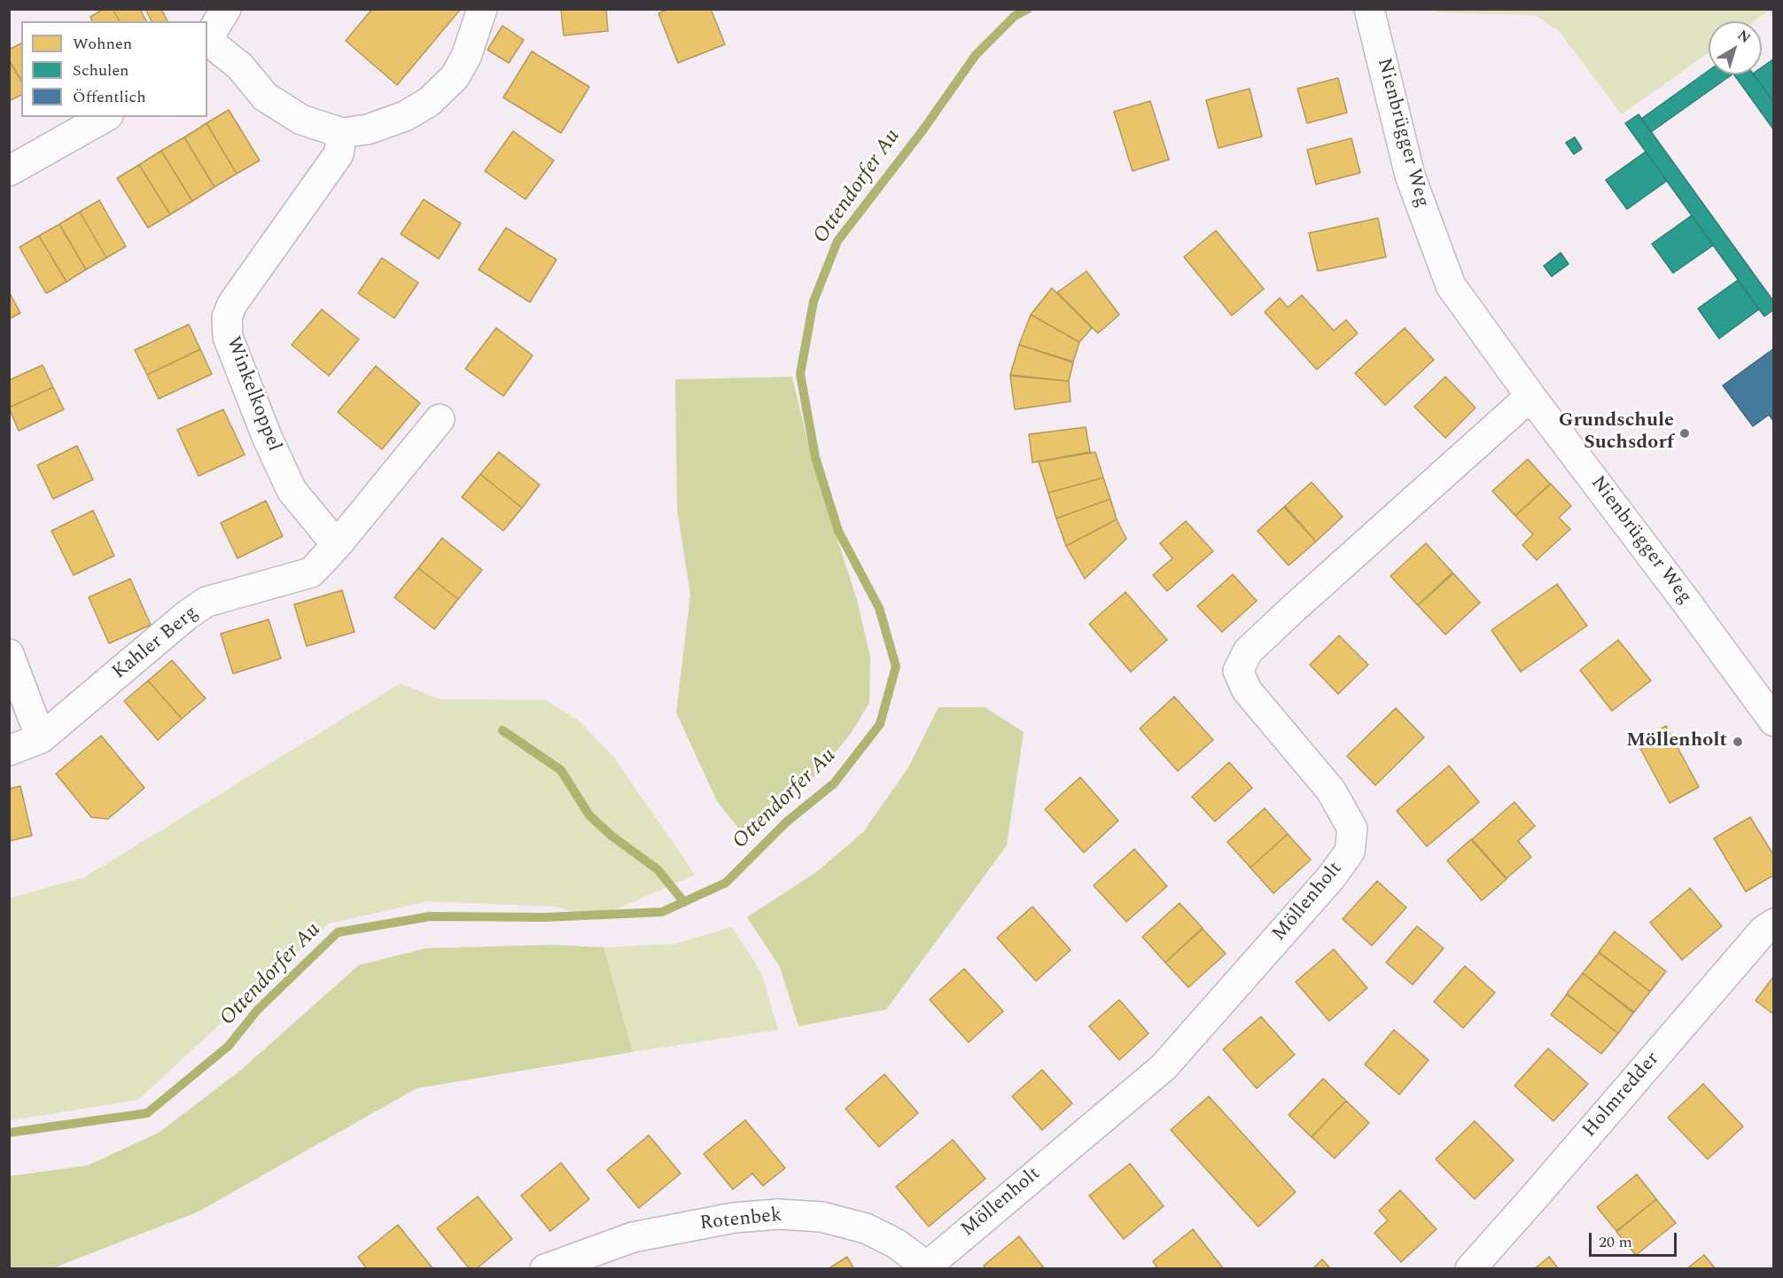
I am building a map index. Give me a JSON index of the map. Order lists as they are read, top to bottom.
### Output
{
  "streets": {
    "street": [
      "Nienbrügger Weg",
      "Winkelkoppel",
      "Kahler Berg",
      "Möllenholt",
      "Holmredder",
      "Rotenbek"
    ]
  },
  "crossings": [
    ["Nienbrügger Weg", "Möllenholt"],
    ["Winkelkoppel", "Kahler Berg"],
    ["Möllenholt", "Rotenbek"]
  ],
  "water": ["Ottendorfer Au"],
  "places": ["Grundschule Suchsdorf", "Möllenholt"],
  "legend": ["Wohnen", "Schulen", "Öffentlich"],
  "scale_bar": "20 m",
  "north": "top right"
}
